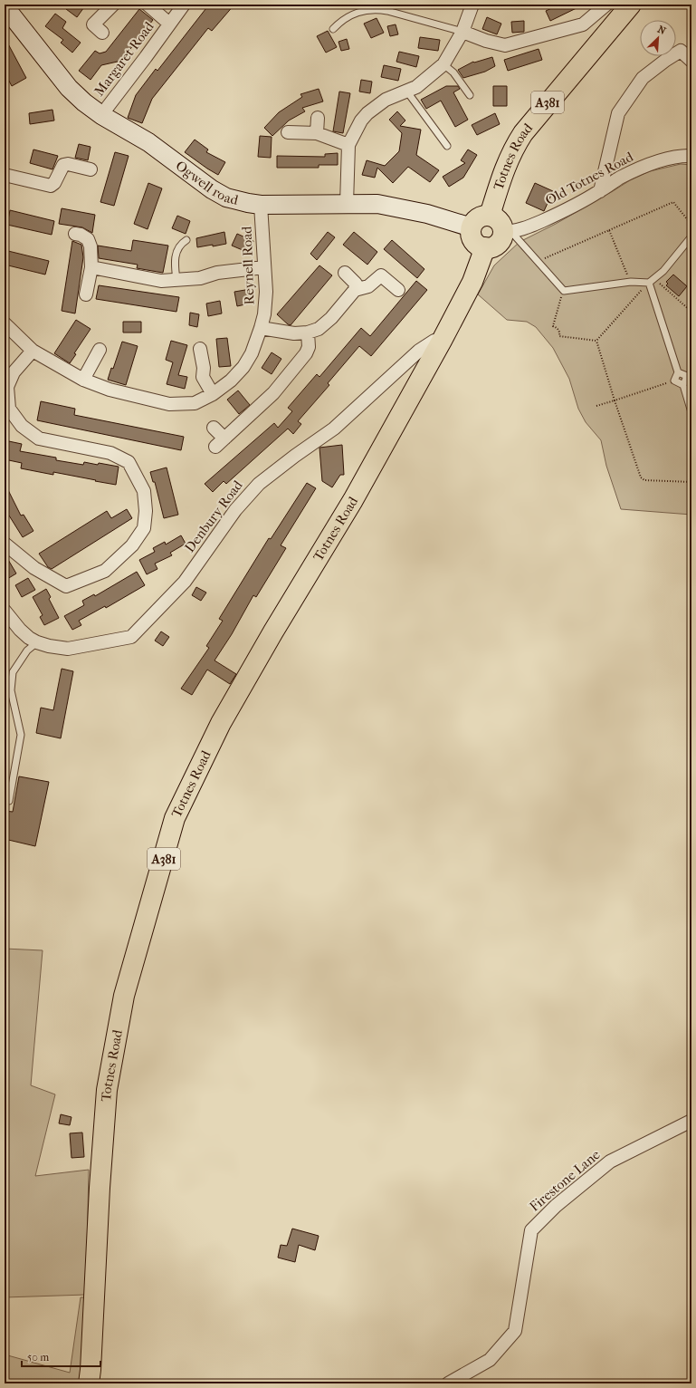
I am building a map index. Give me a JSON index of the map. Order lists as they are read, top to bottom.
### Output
{
  "streets": {
    "main road": ["A381", "Totnes Road"],
    "street": [
      "Margaret Road",
      "Old Totnes Road",
      "Ogwell road",
      "Reynell Road",
      "Denbury Road",
      "Firestone Lane"
    ]
  },
  "crossings": [
    ["Margaret Road", "Ogwell road"],
    ["Totnes Road", "Old Totnes Road"],
    ["Totnes Road", "Ogwell road"],
    ["Totnes Road", "Denbury Road"],
    ["Old Totnes Road", "Ogwell road"],
    ["Ogwell road", "Reynell Road"]
  ],
  "scale_bar": "50 m",
  "north": "top right"
}
